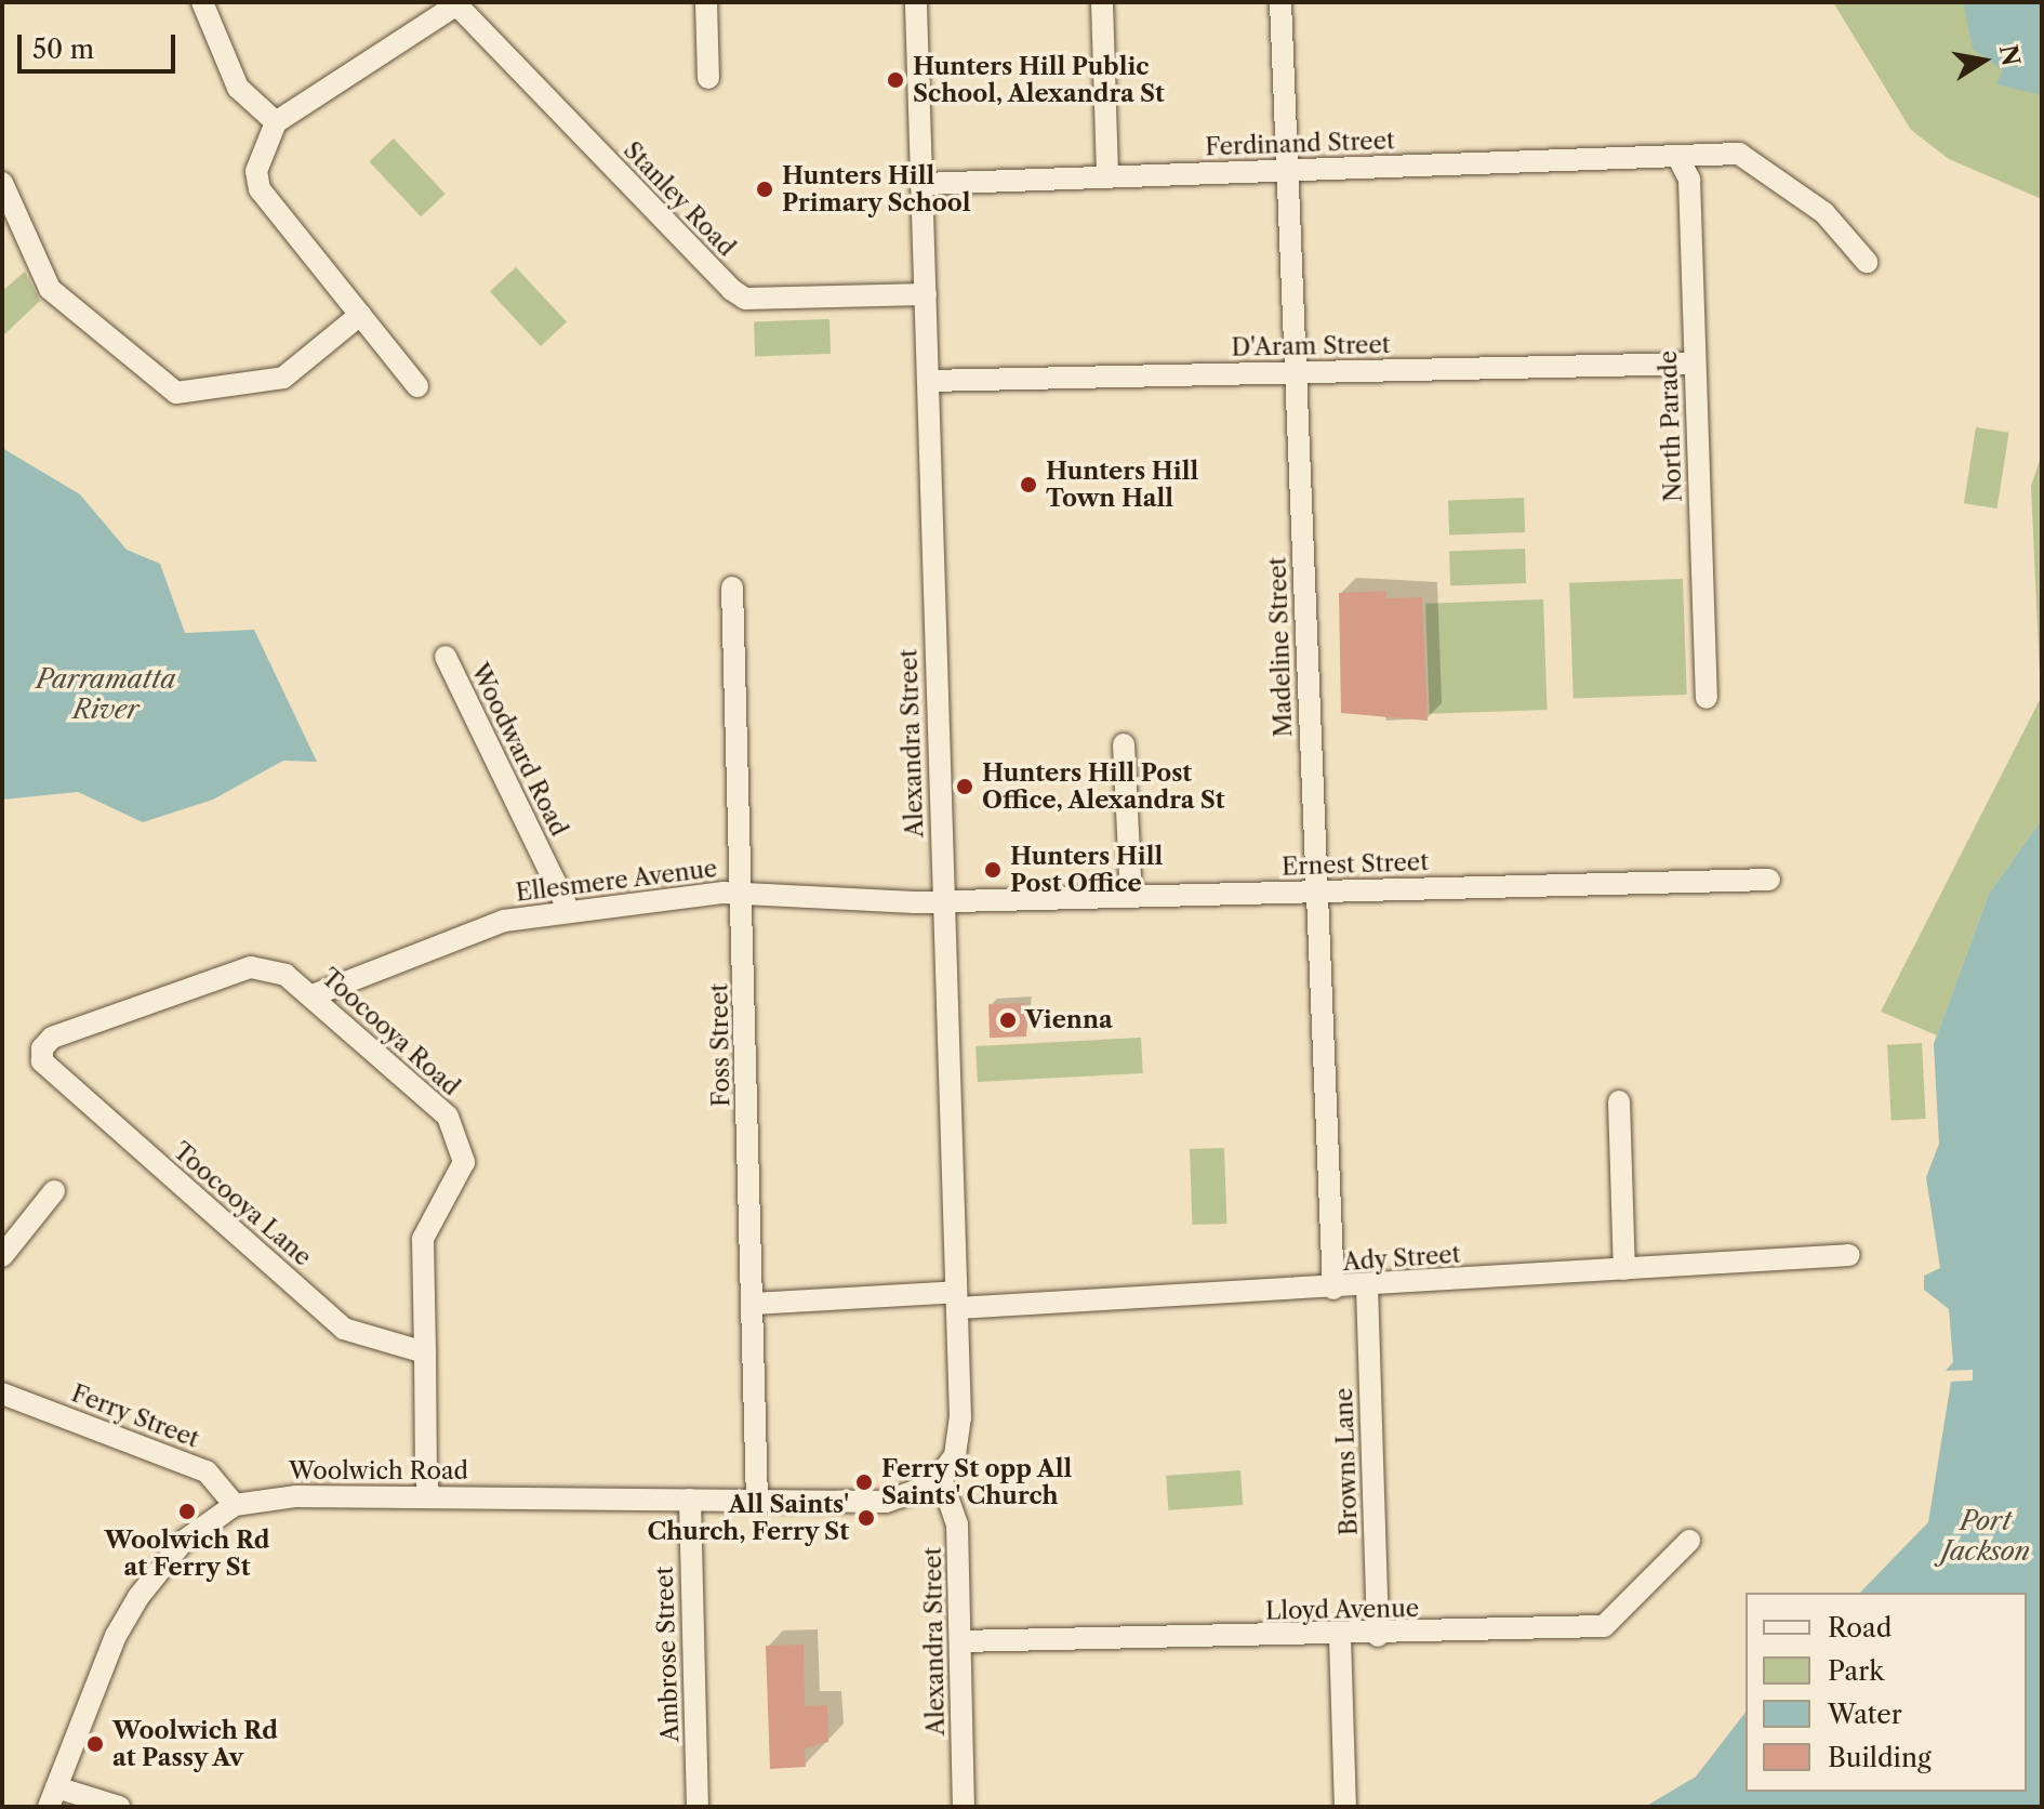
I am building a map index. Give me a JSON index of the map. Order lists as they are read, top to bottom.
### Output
{
  "streets": {
    "street": [
      "Ferdinand Street",
      "Stanley Road",
      "D'Aram Street",
      "North Parade",
      "Madeline Street",
      "Alexandra Street",
      "Woodward Road",
      "Ernest Street",
      "Ellesmere Avenue",
      "Toocooya Road",
      "Foss Street",
      "Toocooya Lane",
      "Ady Street",
      "Ferry Street",
      "Browns Lane",
      "Woolwich Road",
      "Lloyd Avenue",
      "Ambrose Street"
    ]
  },
  "crossings": [
    ["Ferdinand Street", "North Parade"],
    ["Ferdinand Street", "Madeline Street"],
    ["Ferdinand Street", "Alexandra Street"],
    ["Stanley Road", "Alexandra Street"],
    ["D'Aram Street", "North Parade"],
    ["D'Aram Street", "Madeline Street"],
    ["D'Aram Street", "Alexandra Street"],
    ["Madeline Street", "Ernest Street"],
    ["Madeline Street", "Ady Street"],
    ["Alexandra Street", "Ernest Street"],
    ["Alexandra Street", "Ellesmere Avenue"],
    ["Alexandra Street", "Ady Street"],
    ["Alexandra Street", "Woolwich Road"],
    ["Alexandra Street", "Lloyd Avenue"],
    ["Woodward Road", "Ellesmere Avenue"],
    ["Ernest Street", "Ellesmere Avenue"],
    ["Ellesmere Avenue", "Toocooya Road"],
    ["Ellesmere Avenue", "Foss Street"],
    ["Toocooya Road", "Toocooya Lane"],
    ["Toocooya Road", "Woolwich Road"],
    ["Foss Street", "Ady Street"],
    ["Foss Street", "Woolwich Road"],
    ["Ady Street", "Browns Lane"],
    ["Ferry Street", "Woolwich Road"],
    ["Browns Lane", "Lloyd Avenue"],
    ["Woolwich Road", "Ambrose Street"]
  ],
  "water": ["Parramatta River", "Port Jackson"],
  "places": [
    "Hunters Hill Public School, Alexandra St",
    "Hunters Hill Primary School",
    "Hunters Hill Town Hall",
    "Hunters Hill Post Office, Alexandra St",
    "Hunters Hill Post Office",
    "Vienna",
    "Ferry St opp All Saints' Church",
    "Woolwich Rd at Ferry St",
    "All Saints' Church, Ferry St",
    "Woolwich Rd at Passy Av"
  ],
  "legend": [
    "Road",
    "Park",
    "Water",
    "Building"
  ],
  "scale_bar": "50 m",
  "north": "right"
}
